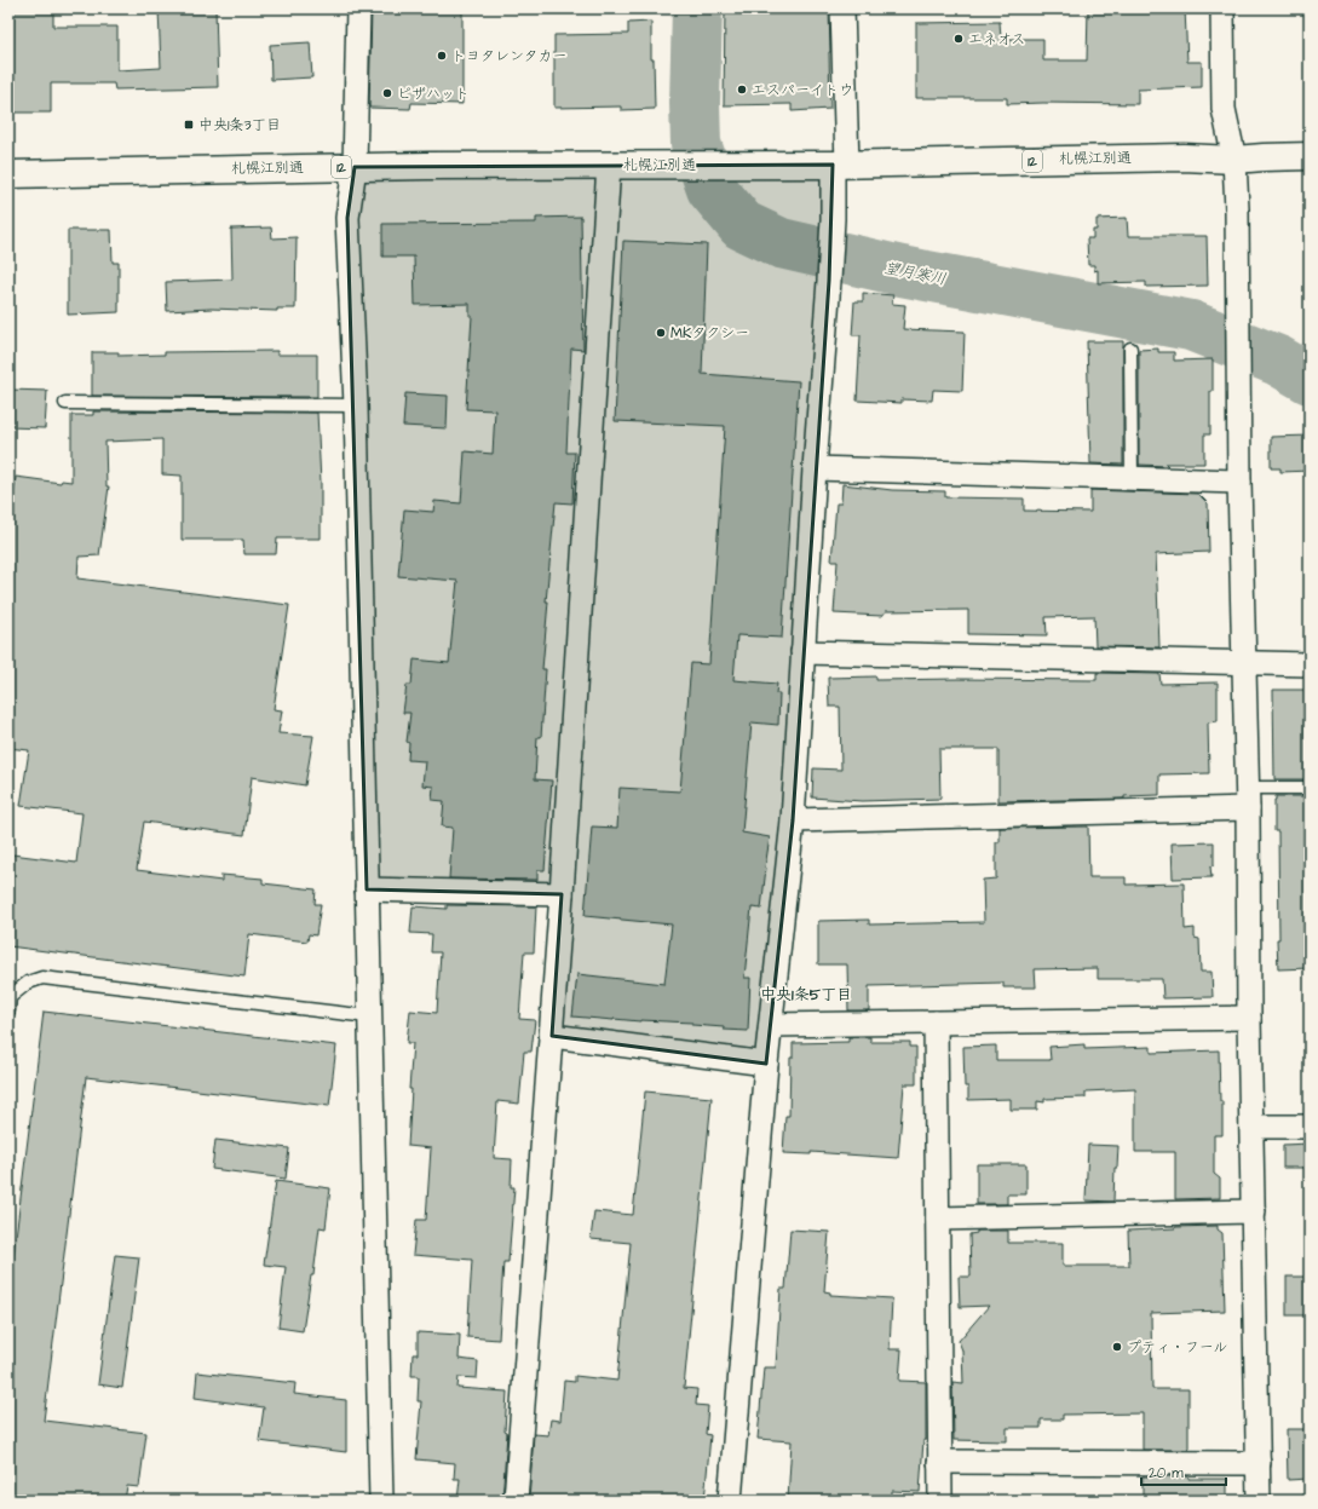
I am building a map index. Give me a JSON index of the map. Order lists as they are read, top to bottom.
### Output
{
  "streets": {
    "highway": ["札幌江別通", "12"]
  },
  "districts": ["中央1条5丁目"],
  "water": ["望月寒川"],
  "places": {
    "other": [
      "エネオス",
      "トヨタレンタカー",
      "エスパーイトウ",
      "ピザハット",
      "MKタクシー",
      "プティ・フール"
    ],
    "transit": ["中央1条3丁目"]
  },
  "scale_bar": "20 m"
}
